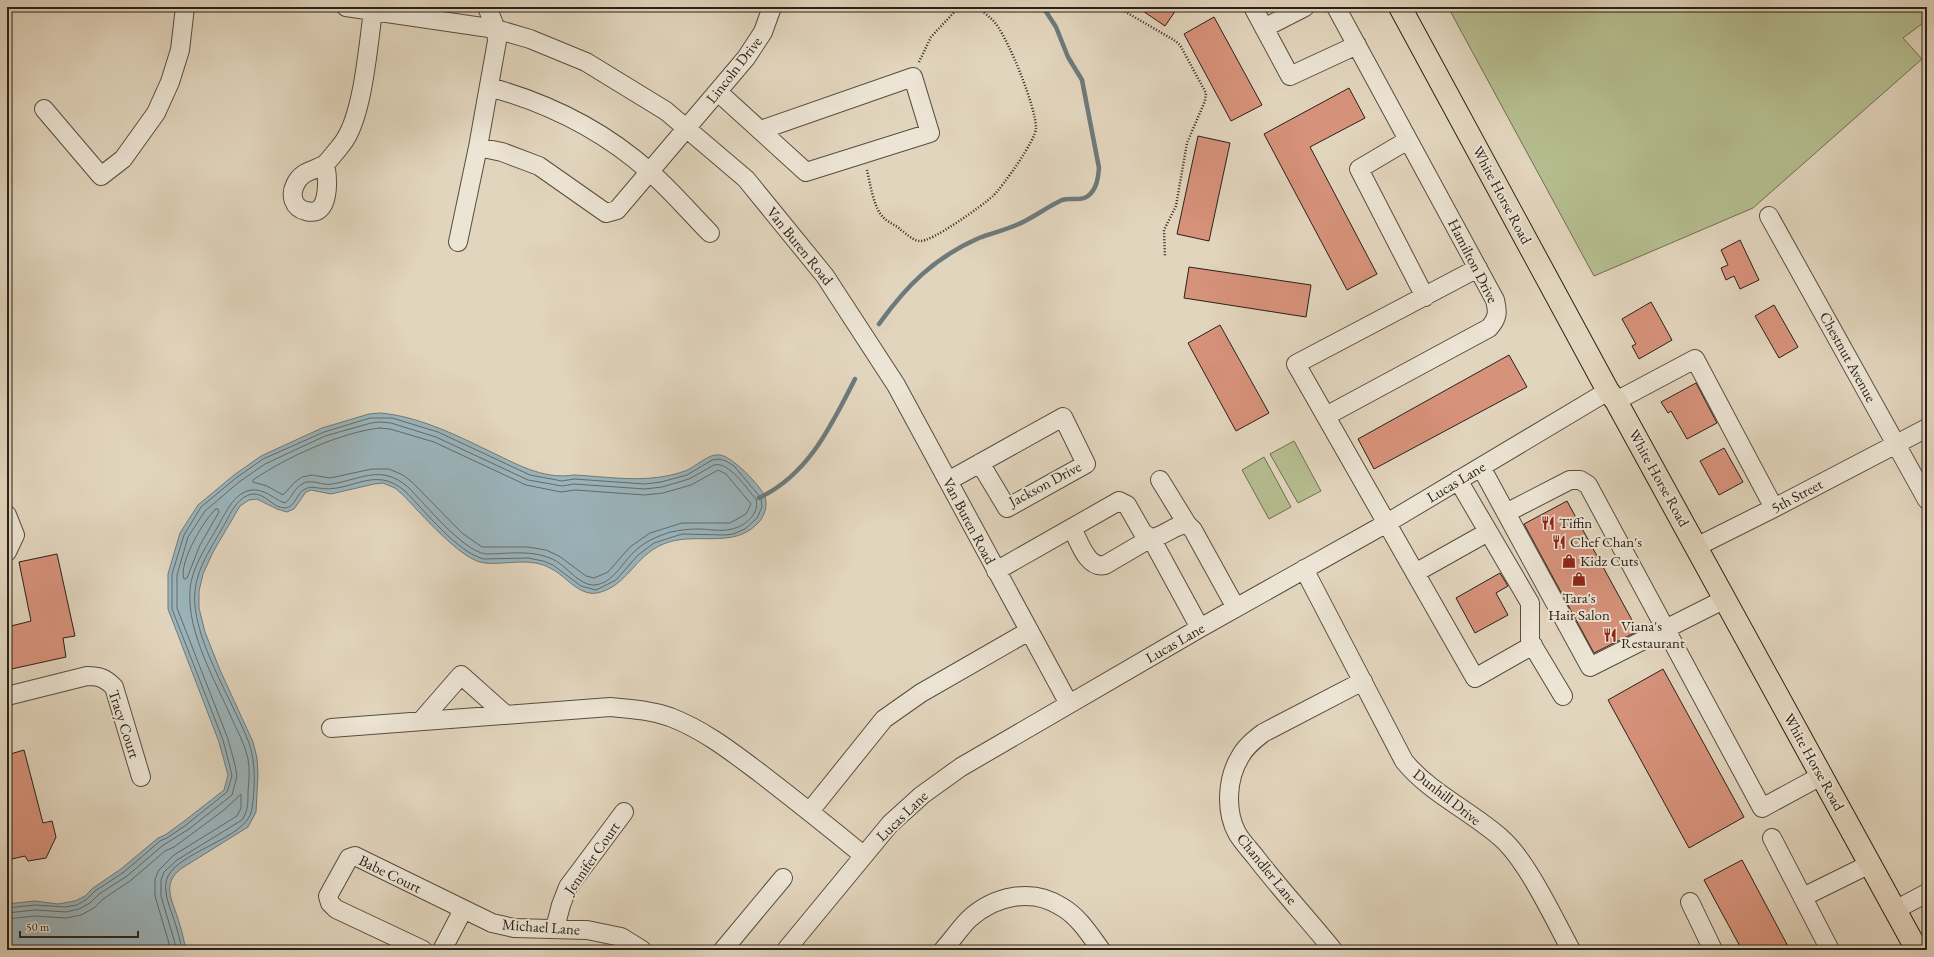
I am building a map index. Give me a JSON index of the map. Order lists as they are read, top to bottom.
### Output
{
  "streets": {
    "main road": ["White Horse Road"],
    "street": [
      "Lincoln Drive",
      "Van Buren Road",
      "Hamilton Drive",
      "Chestnut Avenue",
      "Lucas Lane",
      "Jackson Drive",
      "5th Street",
      "Tracy Court",
      "Dunhill Drive",
      "Jennifer Court",
      "Chandler Lane",
      "Babe Court",
      "Michael Lane"
    ]
  },
  "crossings": [
    ["Lincoln Drive", "Van Buren Road"],
    ["White Horse Road", "Lucas Lane"],
    ["White Horse Road", "5th Street"],
    ["Van Buren Road", "Lucas Lane"],
    ["Van Buren Road", "Jackson Drive"],
    ["Chestnut Avenue", "5th Street"],
    ["Lucas Lane", "5th Street"],
    ["Lucas Lane", "Dunhill Drive"],
    ["Dunhill Drive", "Chandler Lane"],
    ["Jennifer Court", "Michael Lane"],
    ["Babe Court", "Michael Lane"]
  ],
  "places": {
    "restaurant": ["Tiffin", "Chef Chan's", "Viana's Restaurant"],
    "shop": ["Kidz Cuts", "Tara's Hair Salon"]
  },
  "scale_bar": "50 m"
}
